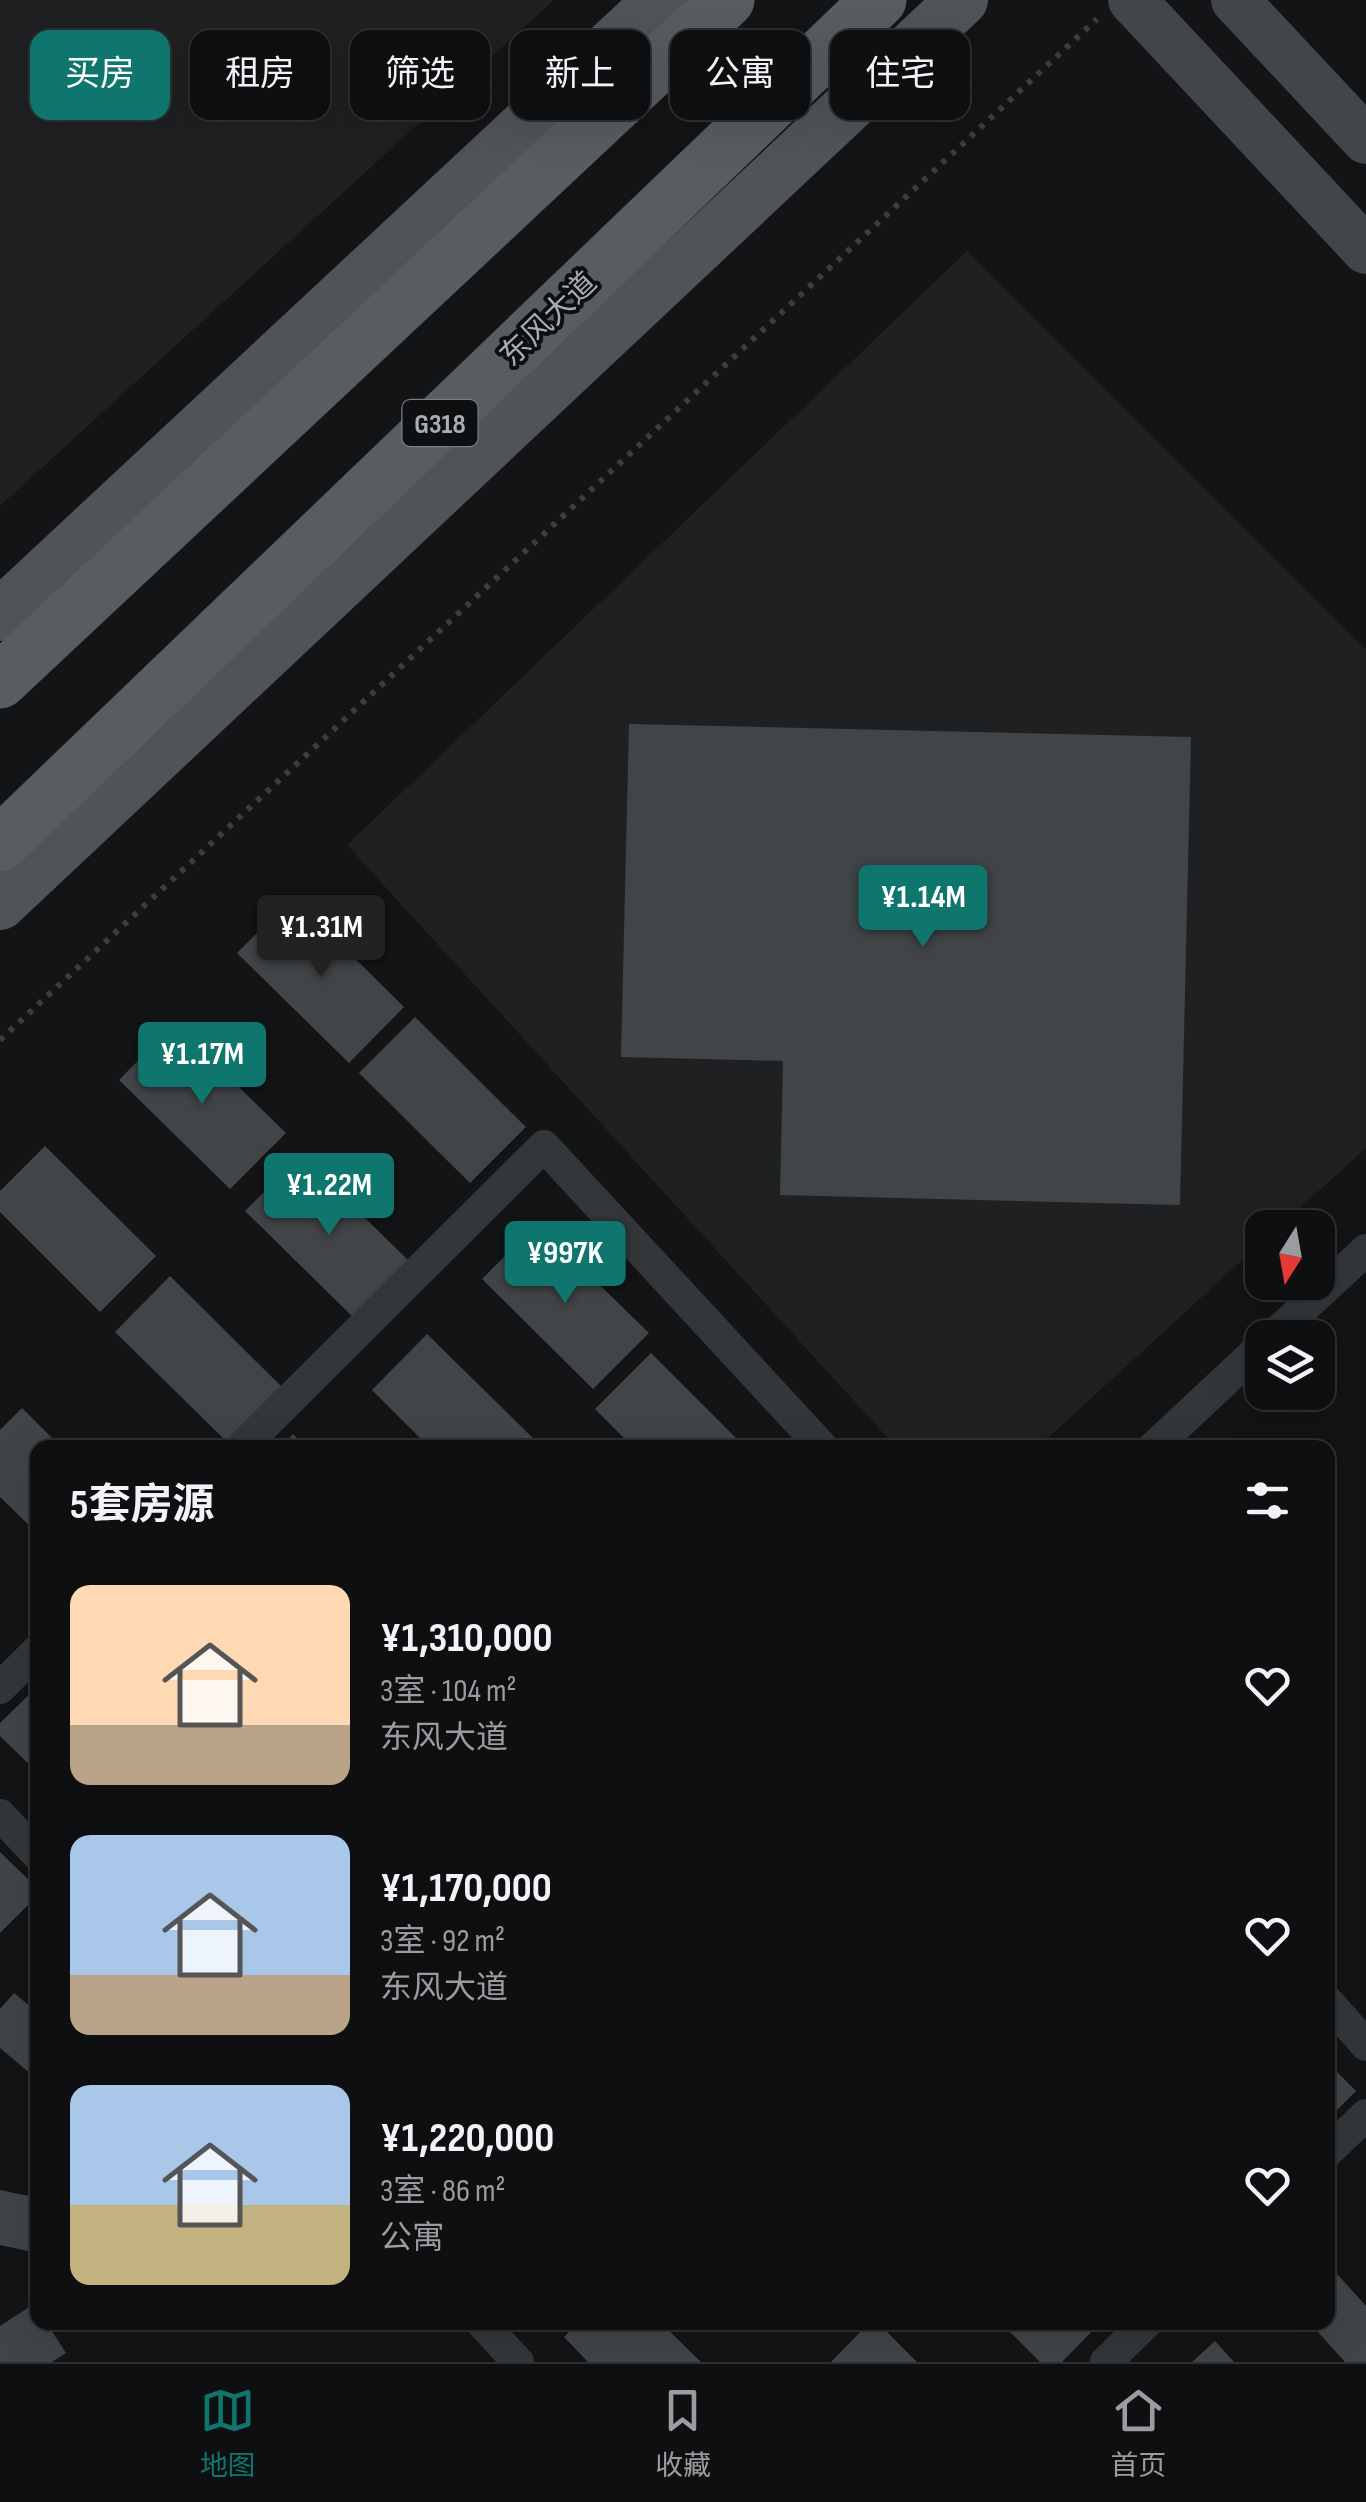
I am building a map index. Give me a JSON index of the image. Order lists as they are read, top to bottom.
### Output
{
  "streets": {
    "highway": ["东风大道", "G318"]
  },
  "north": "bottom",
  "page": {
    "chip": [
      "买房",
      "租房",
      "筛选",
      "新上",
      "公寓",
      "住宅"
    ],
    "price": [
      "¥1.14M",
      "¥1.31M",
      "¥1.17M",
      "¥1.22M",
      "¥997K"
    ],
    "heading": "5套房源",
    "list": [
      {
        "name": "¥1,310,000",
        "note": "3室 · 104 m² · 东风大道"
      },
      {
        "name": "¥1,170,000",
        "note": "3室 · 92 m² · 东风大道"
      },
      {
        "name": "¥1,220,000",
        "note": "3室 · 86 m² · 公寓"
      }
    ],
    "tabs": ["地图", "收藏", "首页"]
  }
}
